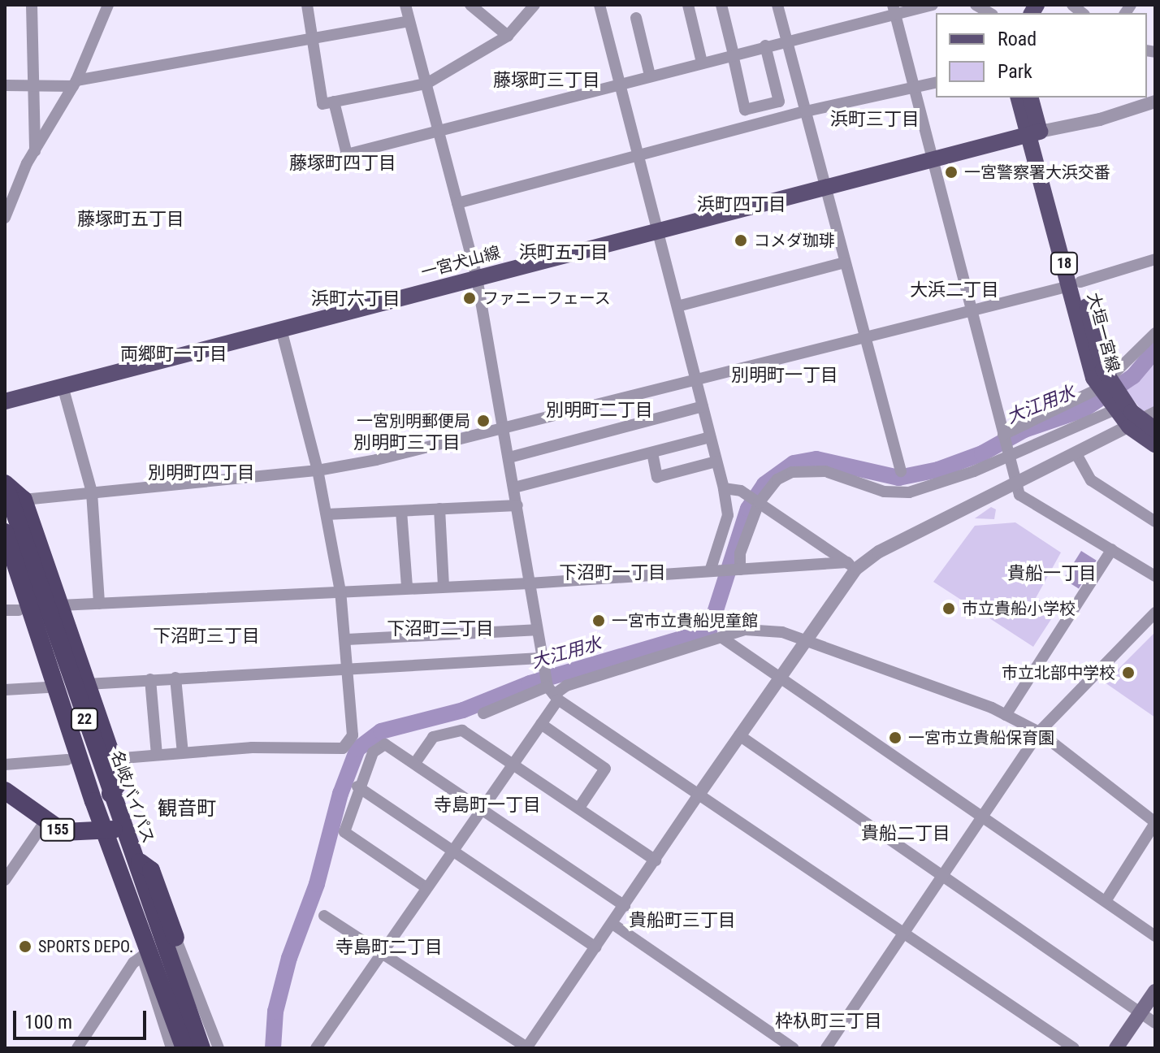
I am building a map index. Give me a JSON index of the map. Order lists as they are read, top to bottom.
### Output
{
  "streets": {
    "highway": ["22", "名岐バイパス", "155"],
    "main road": ["一宮犬山線", "18", "大垣一宮線"]
  },
  "crossings": [
    ["一宮犬山線", "大垣一宮線"],
    ["22", "名岐バイパス"],
    ["22", "155"],
    ["名岐バイパス", "155"]
  ],
  "districts": [
    "藤塚町三丁目",
    "浜町三丁目",
    "藤塚町四丁目",
    "浜町四丁目",
    "藤塚町五丁目",
    "浜町五丁目",
    "大浜二丁目",
    "浜町六丁目",
    "両郷町一丁目",
    "別明町一丁目",
    "別明町二丁目",
    "別明町三丁目",
    "別明町四丁目",
    "下沼町一丁目",
    "貴船一丁目",
    "下沼町二丁目",
    "下沼町三丁目",
    "寺島町一丁目",
    "観音町",
    "貴船二丁目",
    "貴船町三丁目",
    "寺島町二丁目",
    "枠杁町三丁目"
  ],
  "water": ["大江用水"],
  "places": [
    "一宮警察署大浜交番",
    "コメダ珈琲",
    "ファニーフェース",
    "一宮別明郵便局",
    "市立貴船小学校",
    "一宮市立貴船児童館",
    "市立北部中学校",
    "一宮市立貴船保育園",
    "SPORTS DEPO."
  ],
  "legend": ["Road", "Park"],
  "scale_bar": "100 m"
}
